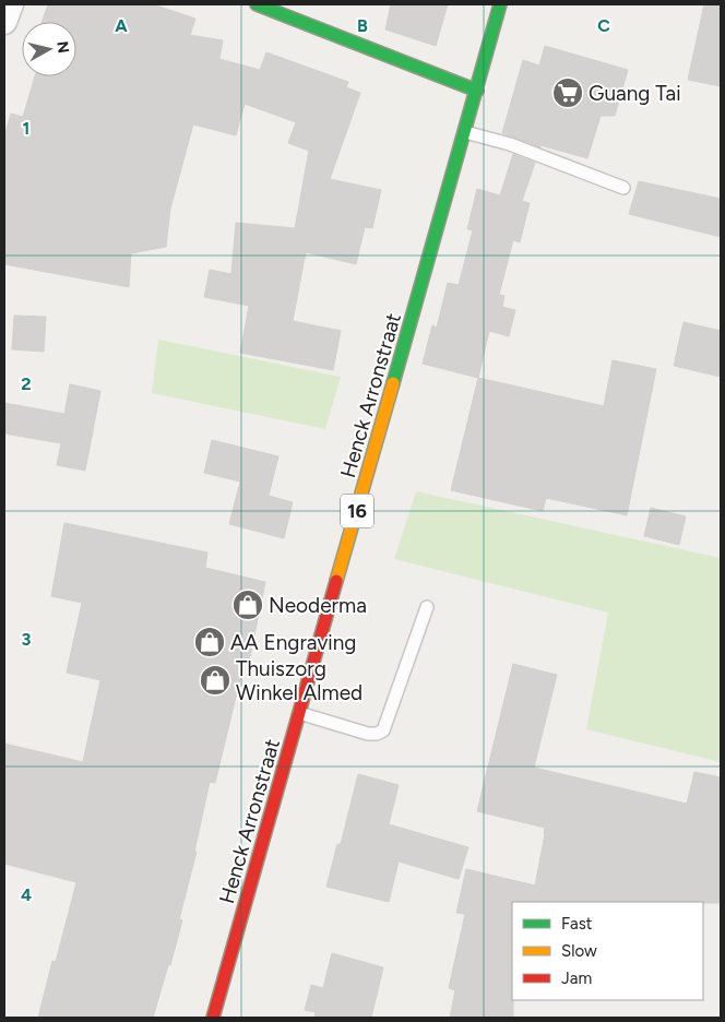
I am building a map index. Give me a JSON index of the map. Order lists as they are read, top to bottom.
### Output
{
  "streets": {
    "main road": ["Henck Arronstraat", "16"]
  },
  "places": {
    "supermarket": ["Guang Tai"],
    "shop": ["Neoderma", "AA Engraving", "Thuiszorg Winkel Almed"]
  },
  "legend": ["Fast", "Slow", "Jam"],
  "north": "right",
  "grid": {
    "columns": ["A", "B", "C"],
    "rows": [
      "1",
      "2",
      "3",
      "4"
    ]
  }
}
